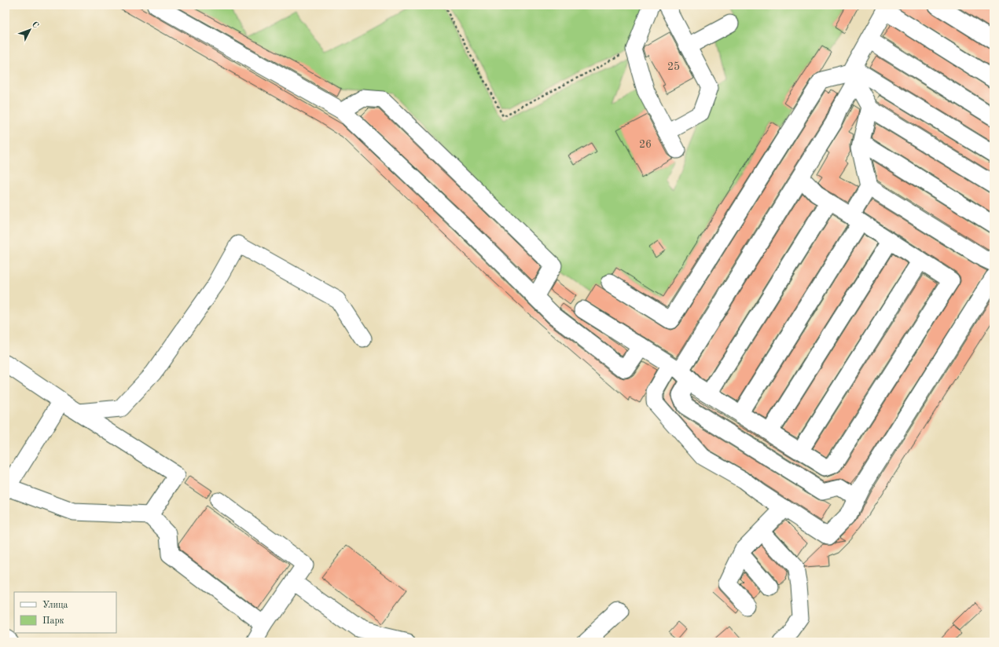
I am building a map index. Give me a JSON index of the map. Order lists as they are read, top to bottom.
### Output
{
  "house_numbers": ["25", "26"],
  "legend": ["Улица", "Парк"],
  "north": "top right"
}
